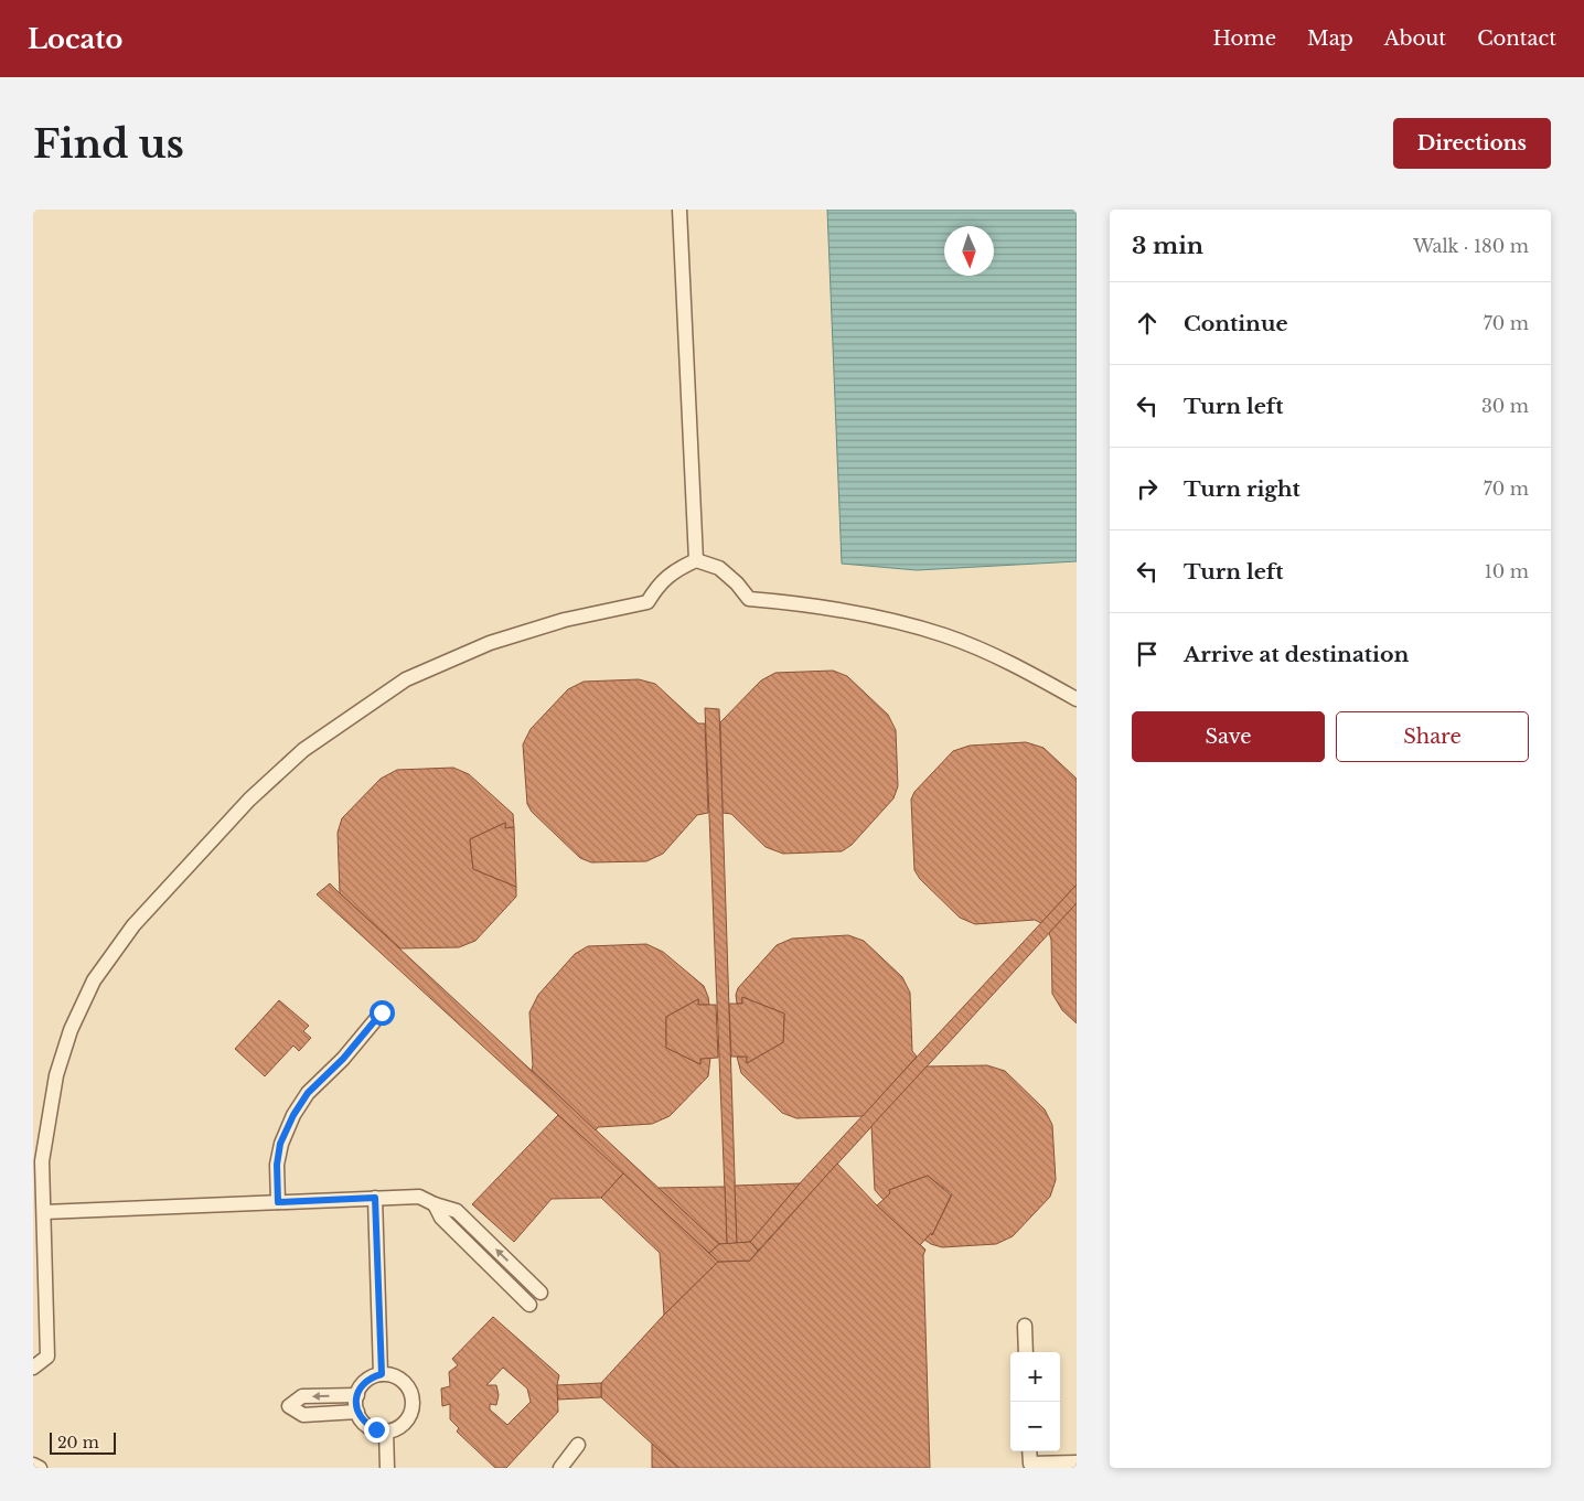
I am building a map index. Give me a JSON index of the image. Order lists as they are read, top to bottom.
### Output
{
  "scale_bar": "20 m",
  "north": "bottom",
  "page": {
    "header": "Locato",
    "nav": [
      "Home",
      "Map",
      "About",
      "Contact"
    ],
    "buttons": [
      "Directions",
      ["Save", "Share"]
    ],
    "title": "Find us",
    "heading": ["3 min", "Walk · 180 m"],
    "list": [
      ["Continue", "70 m"],
      ["Turn left", "30 m"],
      ["Turn right", "70 m"],
      ["Turn left", "10 m"],
      "Arrive at destination"
    ],
    "map_buttons": ["+", "−"],
    "scale": "20 m"
  }
}
